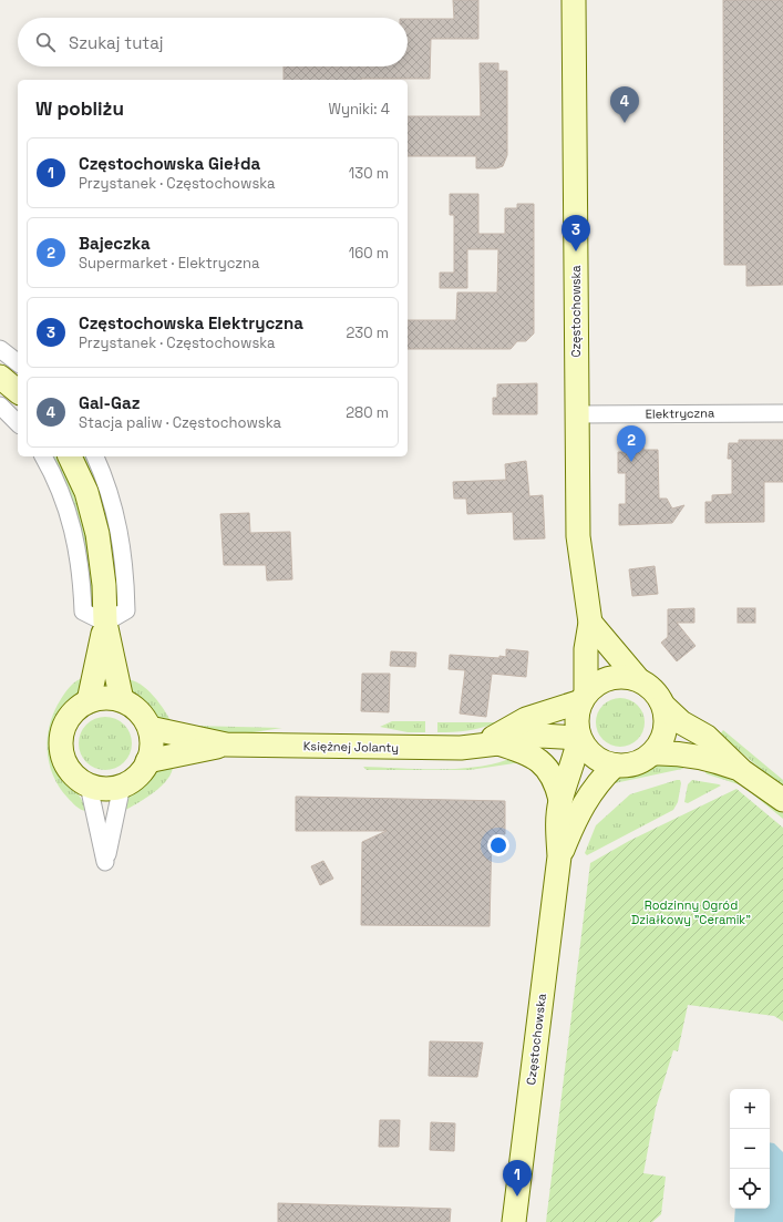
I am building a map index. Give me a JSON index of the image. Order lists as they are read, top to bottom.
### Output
{
  "streets": {
    "main road": ["Częstochowska", "Księżnej Jolanty"],
    "street": ["Elektryczna"]
  },
  "crossings": [
    ["Częstochowska", "Elektryczna"],
    ["Częstochowska", "Księżnej Jolanty"]
  ],
  "parks": ["Rodzinny Ogród Działkowy \"Ceramik\""],
  "page": {
    "search": "Szukaj tutaj",
    "heading": ["W pobliżu", "Wyniki: 4"],
    "pins": [
      "4",
      "3",
      "2",
      "1"
    ],
    "list": [
      {
        "mark": "1",
        "name": "Częstochowska Giełda",
        "note": "Przystanek · Częstochowska",
        "value": "130 m"
      },
      {
        "mark": "2",
        "name": "Bajeczka",
        "note": "Supermarket · Elektryczna",
        "value": "160 m"
      },
      {
        "mark": "3",
        "name": "Częstochowska Elektryczna",
        "note": "Przystanek · Częstochowska",
        "value": "230 m"
      },
      {
        "mark": "4",
        "name": "Gal-Gaz",
        "note": "Stacja paliw · Częstochowska",
        "value": "280 m"
      }
    ],
    "map_buttons": ["+", "−"]
  }
}
